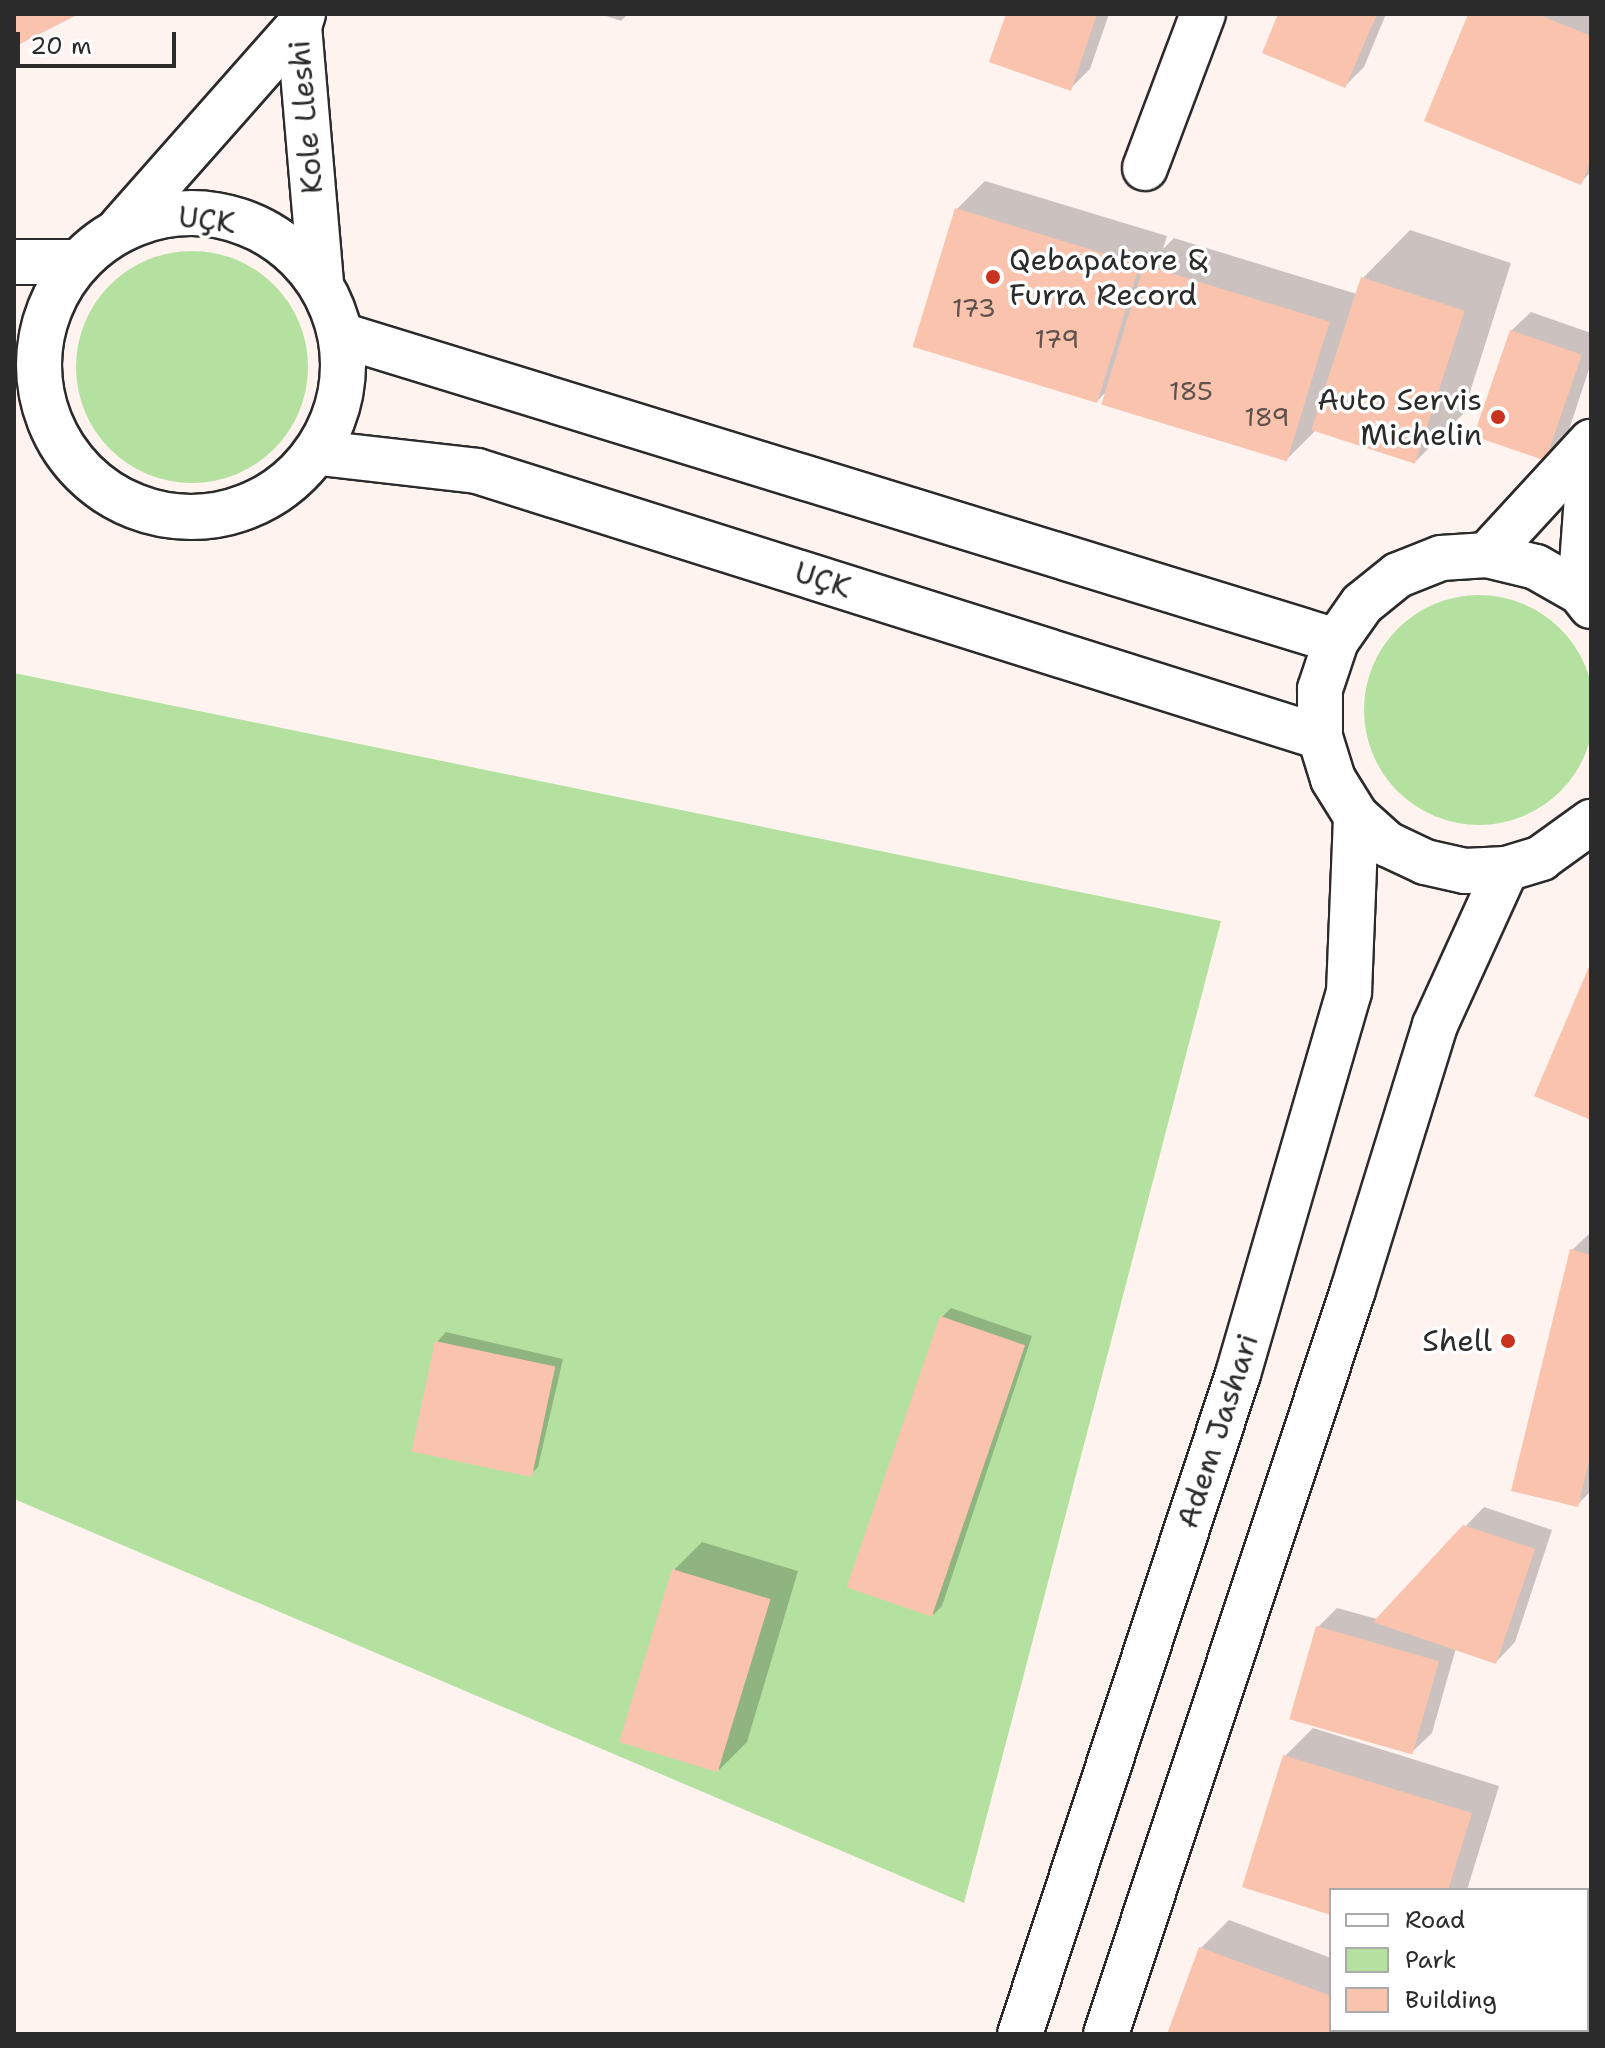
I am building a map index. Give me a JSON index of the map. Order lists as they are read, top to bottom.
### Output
{
  "streets": {
    "street": ["Kole Lleshi", "UÇK", "Adem Jashari"]
  },
  "crossings": [
    ["Kole Lleshi", "UÇK"]
  ],
  "places": ["Qebapatore & Furra Record", "Auto Servis Michelin", "Shell"],
  "house_numbers": [
    "173",
    "179",
    "185",
    "189"
  ],
  "legend": ["Road", "Park", "Building"],
  "scale_bar": "20 m"
}
